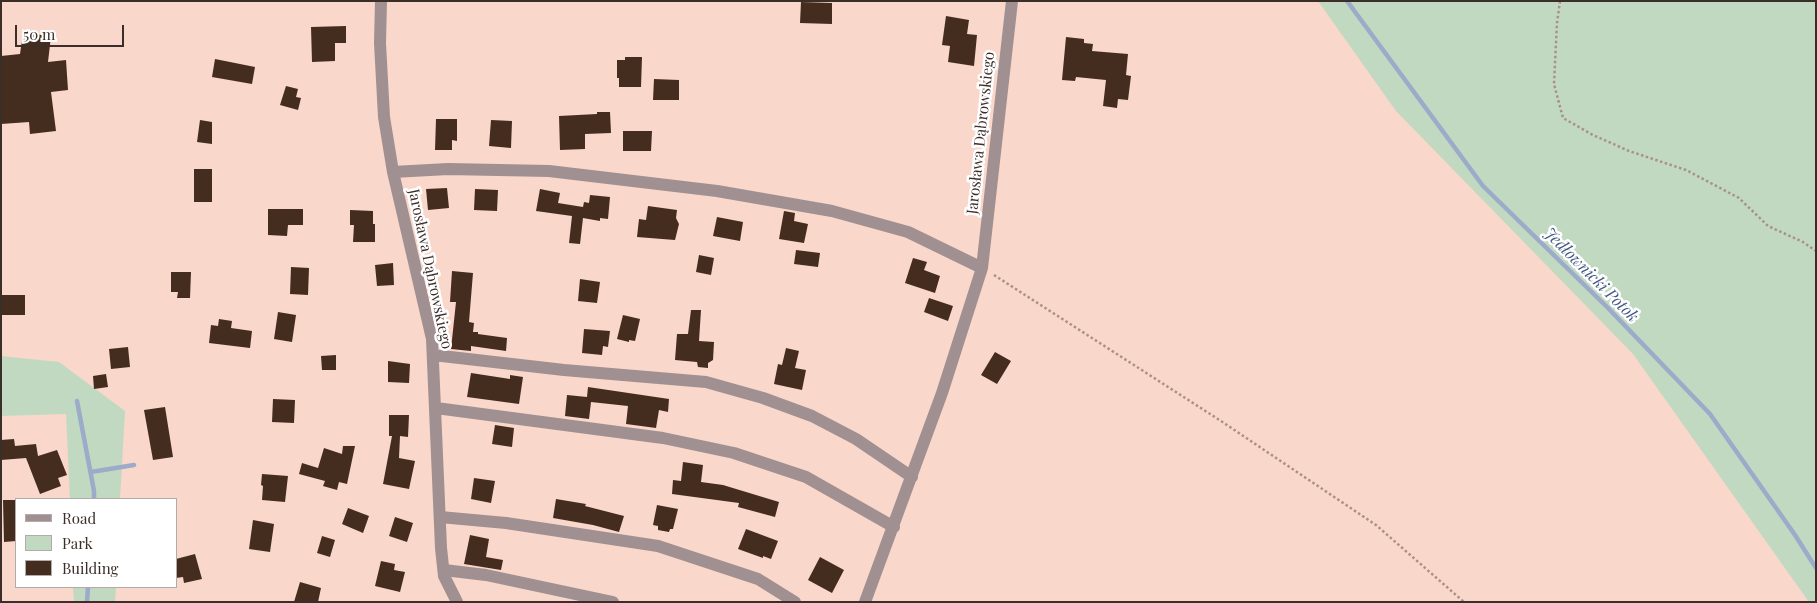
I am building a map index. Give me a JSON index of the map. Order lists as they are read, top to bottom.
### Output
{
  "streets": {
    "street": ["Jarosława Dąbrowskiego"]
  },
  "water": ["Jedłownicki Potok"],
  "legend": ["Road", "Park", "Building"],
  "scale_bar": "50 m"
}
